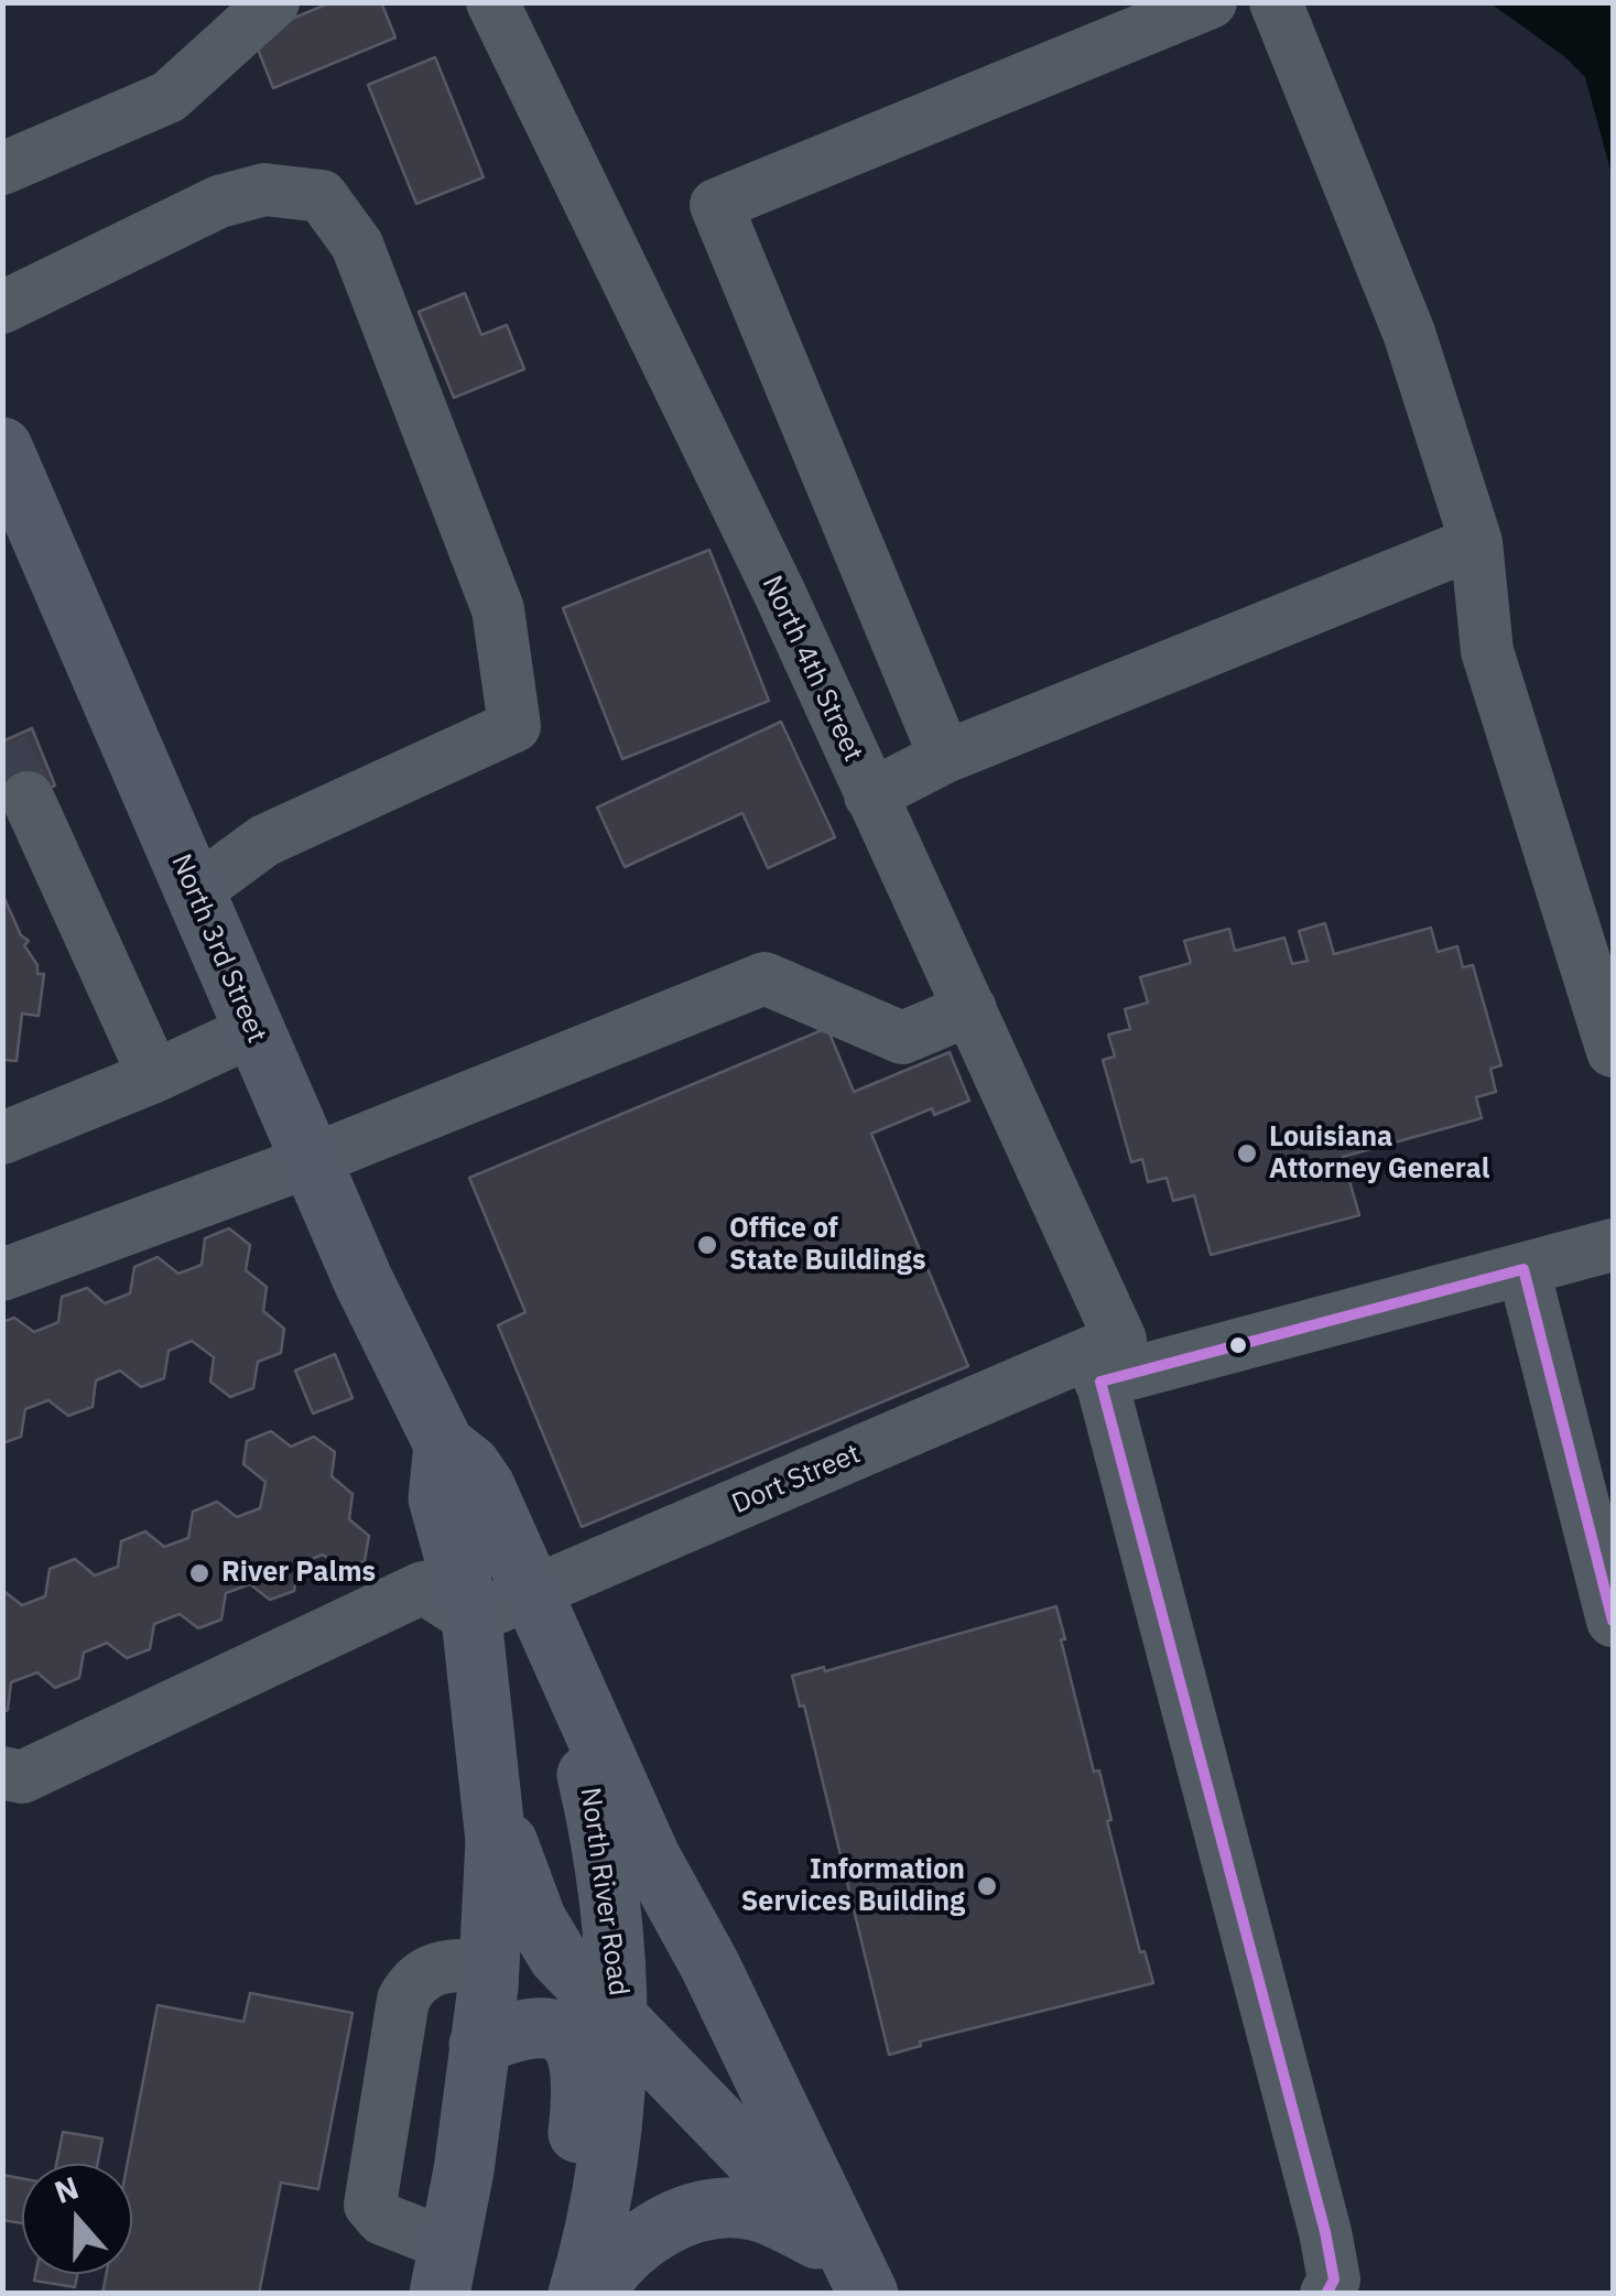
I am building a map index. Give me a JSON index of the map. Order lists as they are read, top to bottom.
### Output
{
  "streets": {
    "main road": ["North 3rd Street", "North River Road"],
    "street": ["North 4th Street", "Dort Street"]
  },
  "crossings": [
    ["North 4th Street", "Dort Street"],
    ["North 3rd Street", "Dort Street"],
    ["North 3rd Street", "North River Road"],
    ["Dort Street", "North River Road"]
  ],
  "places": [
    "Louisiana Attorney General",
    "Office of State Buildings",
    "River Palms",
    "Information Services Building"
  ],
  "north": "top"
}
